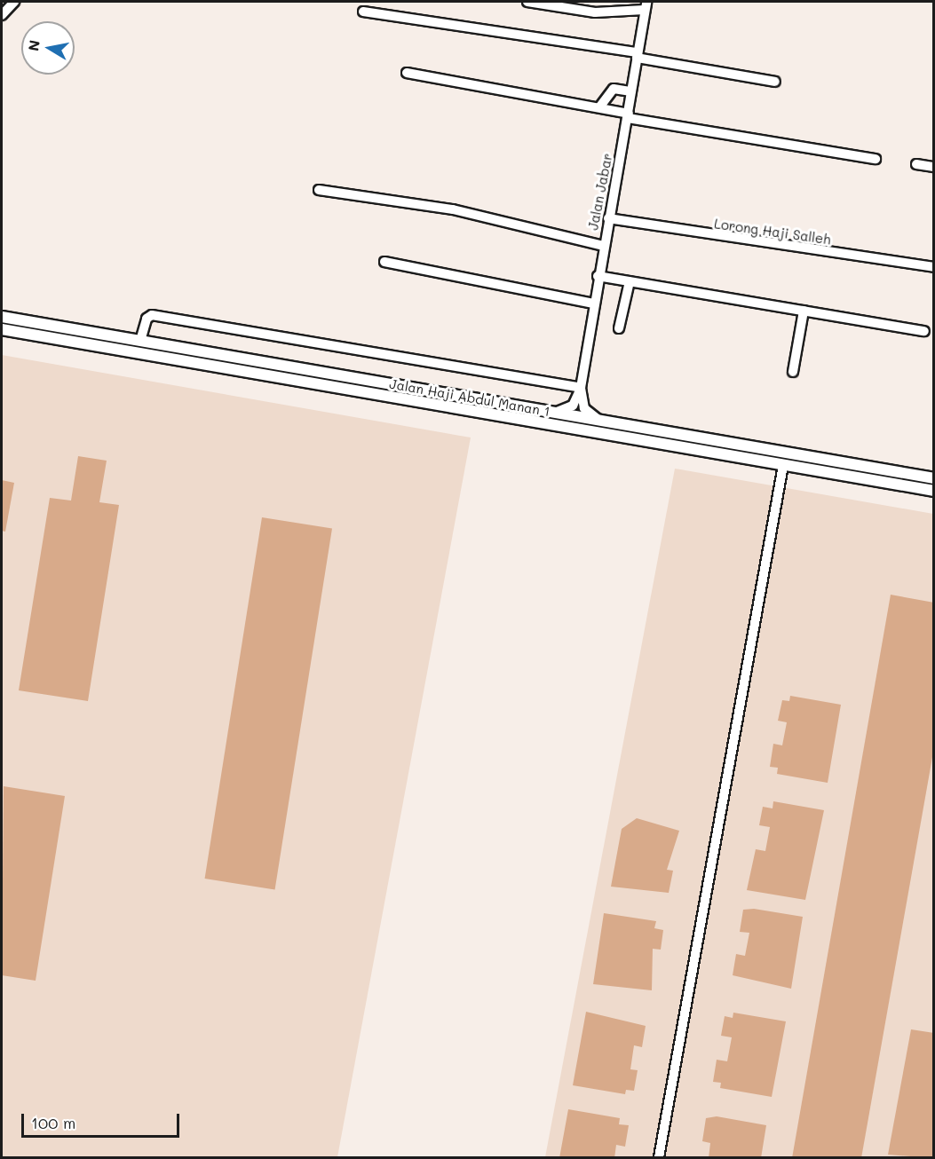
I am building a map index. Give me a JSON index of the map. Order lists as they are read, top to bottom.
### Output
{
  "streets": {
    "street": ["Jalan Jabar", "Lorong Haji Salleh", "Jalan Haji Abdul Manan 1"]
  },
  "crossings": [
    ["Jalan Jabar", "Lorong Haji Salleh"]
  ],
  "scale_bar": "100 m",
  "north": "left"
}
